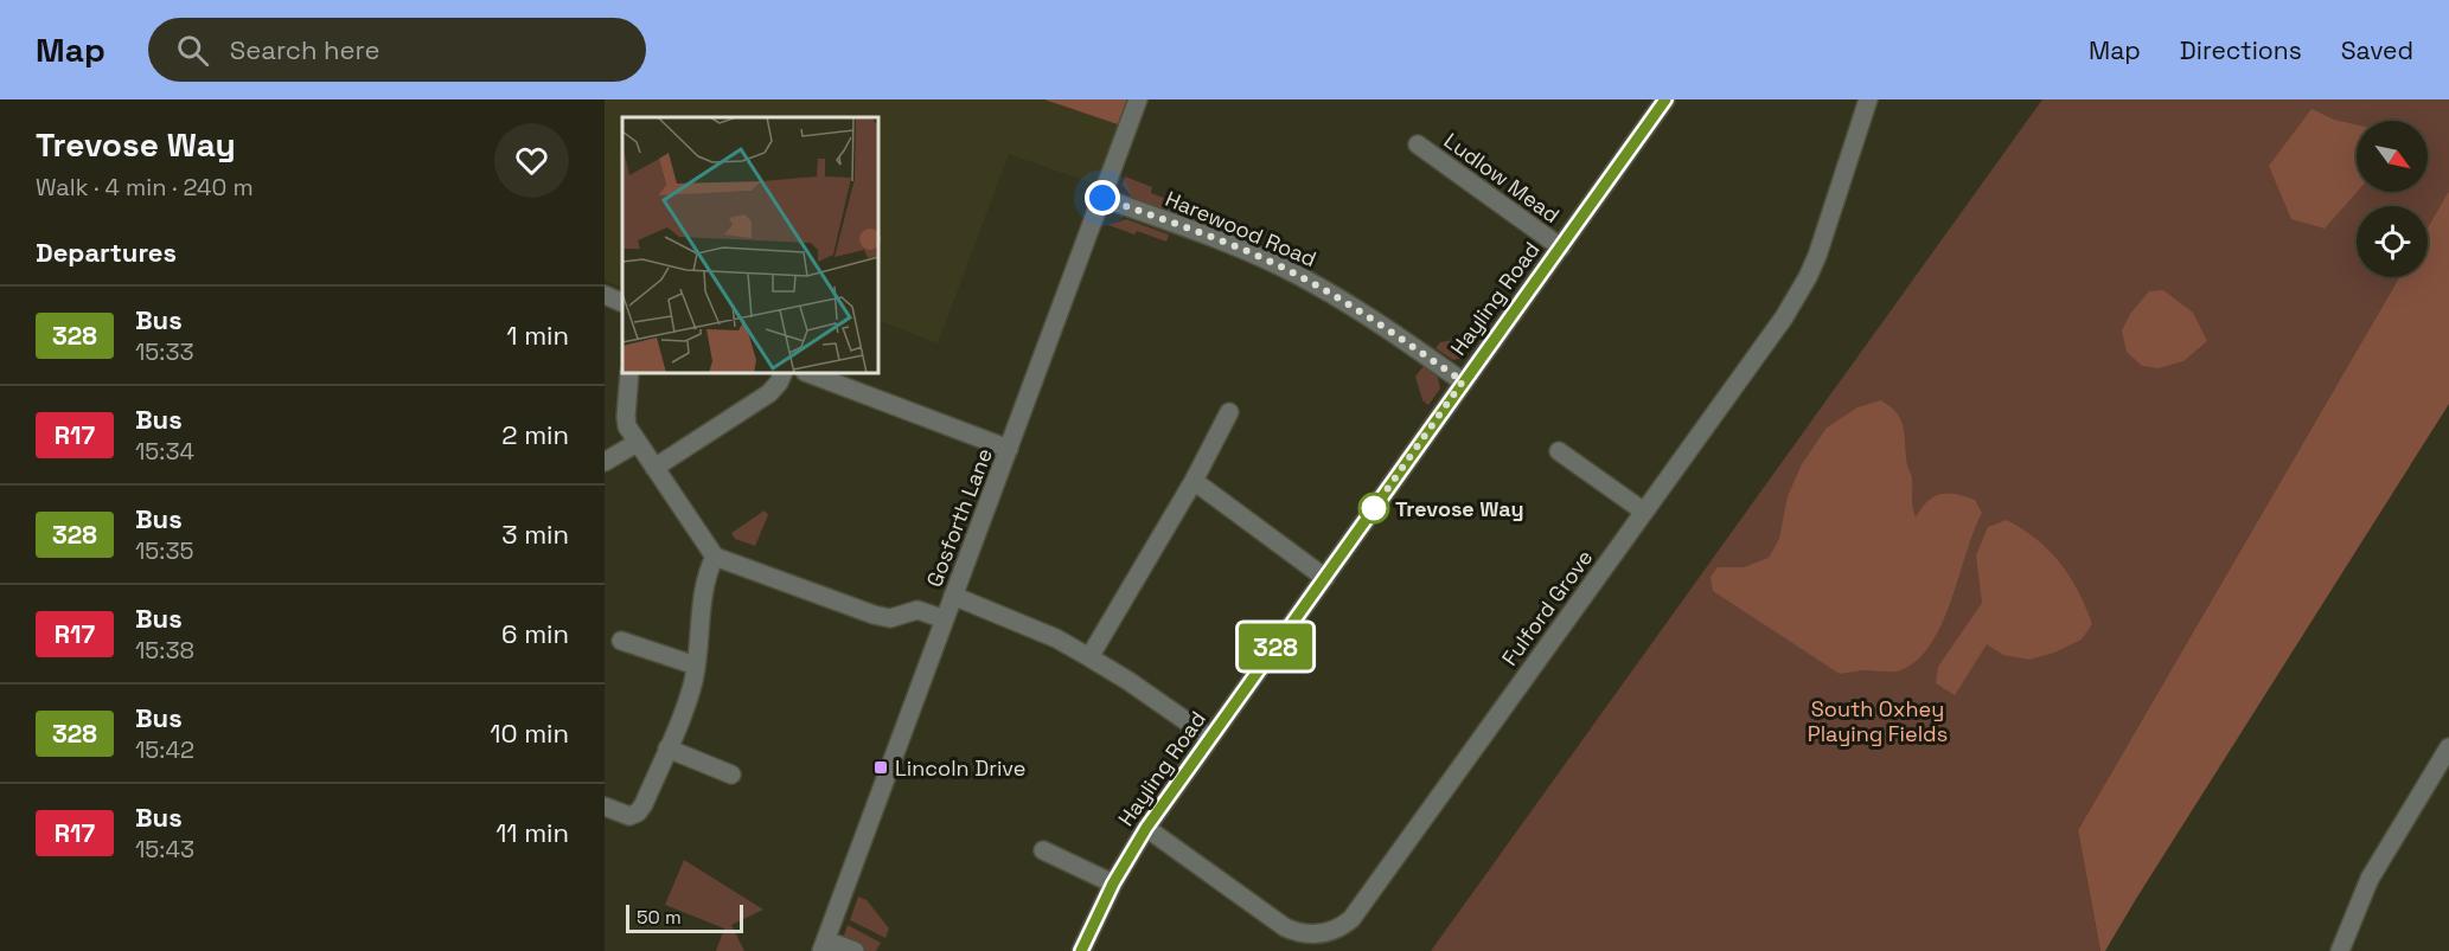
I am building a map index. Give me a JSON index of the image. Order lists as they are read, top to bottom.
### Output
{
  "streets": {
    "street": [
      "Ludlow Mead",
      "Harewood Road",
      "Hayling Road",
      "Gosforth Lane",
      "Fulford Grove"
    ]
  },
  "crossings": [
    ["Ludlow Mead", "Hayling Road"],
    ["Harewood Road", "Hayling Road"],
    ["Harewood Road", "Gosforth Lane"],
    ["Hayling Road", "Fulford Grove"]
  ],
  "parks": ["South Oxhey Playing Fields"],
  "places": {
    "other": ["Trevose Way"],
    "transit": ["Lincoln Drive"]
  },
  "lines": ["bus line 328"],
  "scale_bar": "50 m",
  "north": "bottom right",
  "page": {
    "header": "Map",
    "search": "Search here",
    "nav": ["Map", "Directions", "Saved"],
    "heading": [
      ["Trevose Way", "Walk · 4 min · 240 m"],
      "Departures"
    ],
    "on_map": "328",
    "list": [
      {
        "mark": "328",
        "name": "Bus",
        "note": "15:33",
        "value": "1 min"
      },
      {
        "mark": "R17",
        "name": "Bus",
        "note": "15:34",
        "value": "2 min"
      },
      {
        "mark": "328",
        "name": "Bus",
        "note": "15:35",
        "value": "3 min"
      },
      {
        "mark": "R17",
        "name": "Bus",
        "note": "15:38",
        "value": "6 min"
      },
      {
        "mark": "328",
        "name": "Bus",
        "note": "15:42",
        "value": "10 min"
      },
      {
        "mark": "R17",
        "name": "Bus",
        "note": "15:43",
        "value": "11 min"
      }
    ],
    "scale": "50 m"
  }
}
